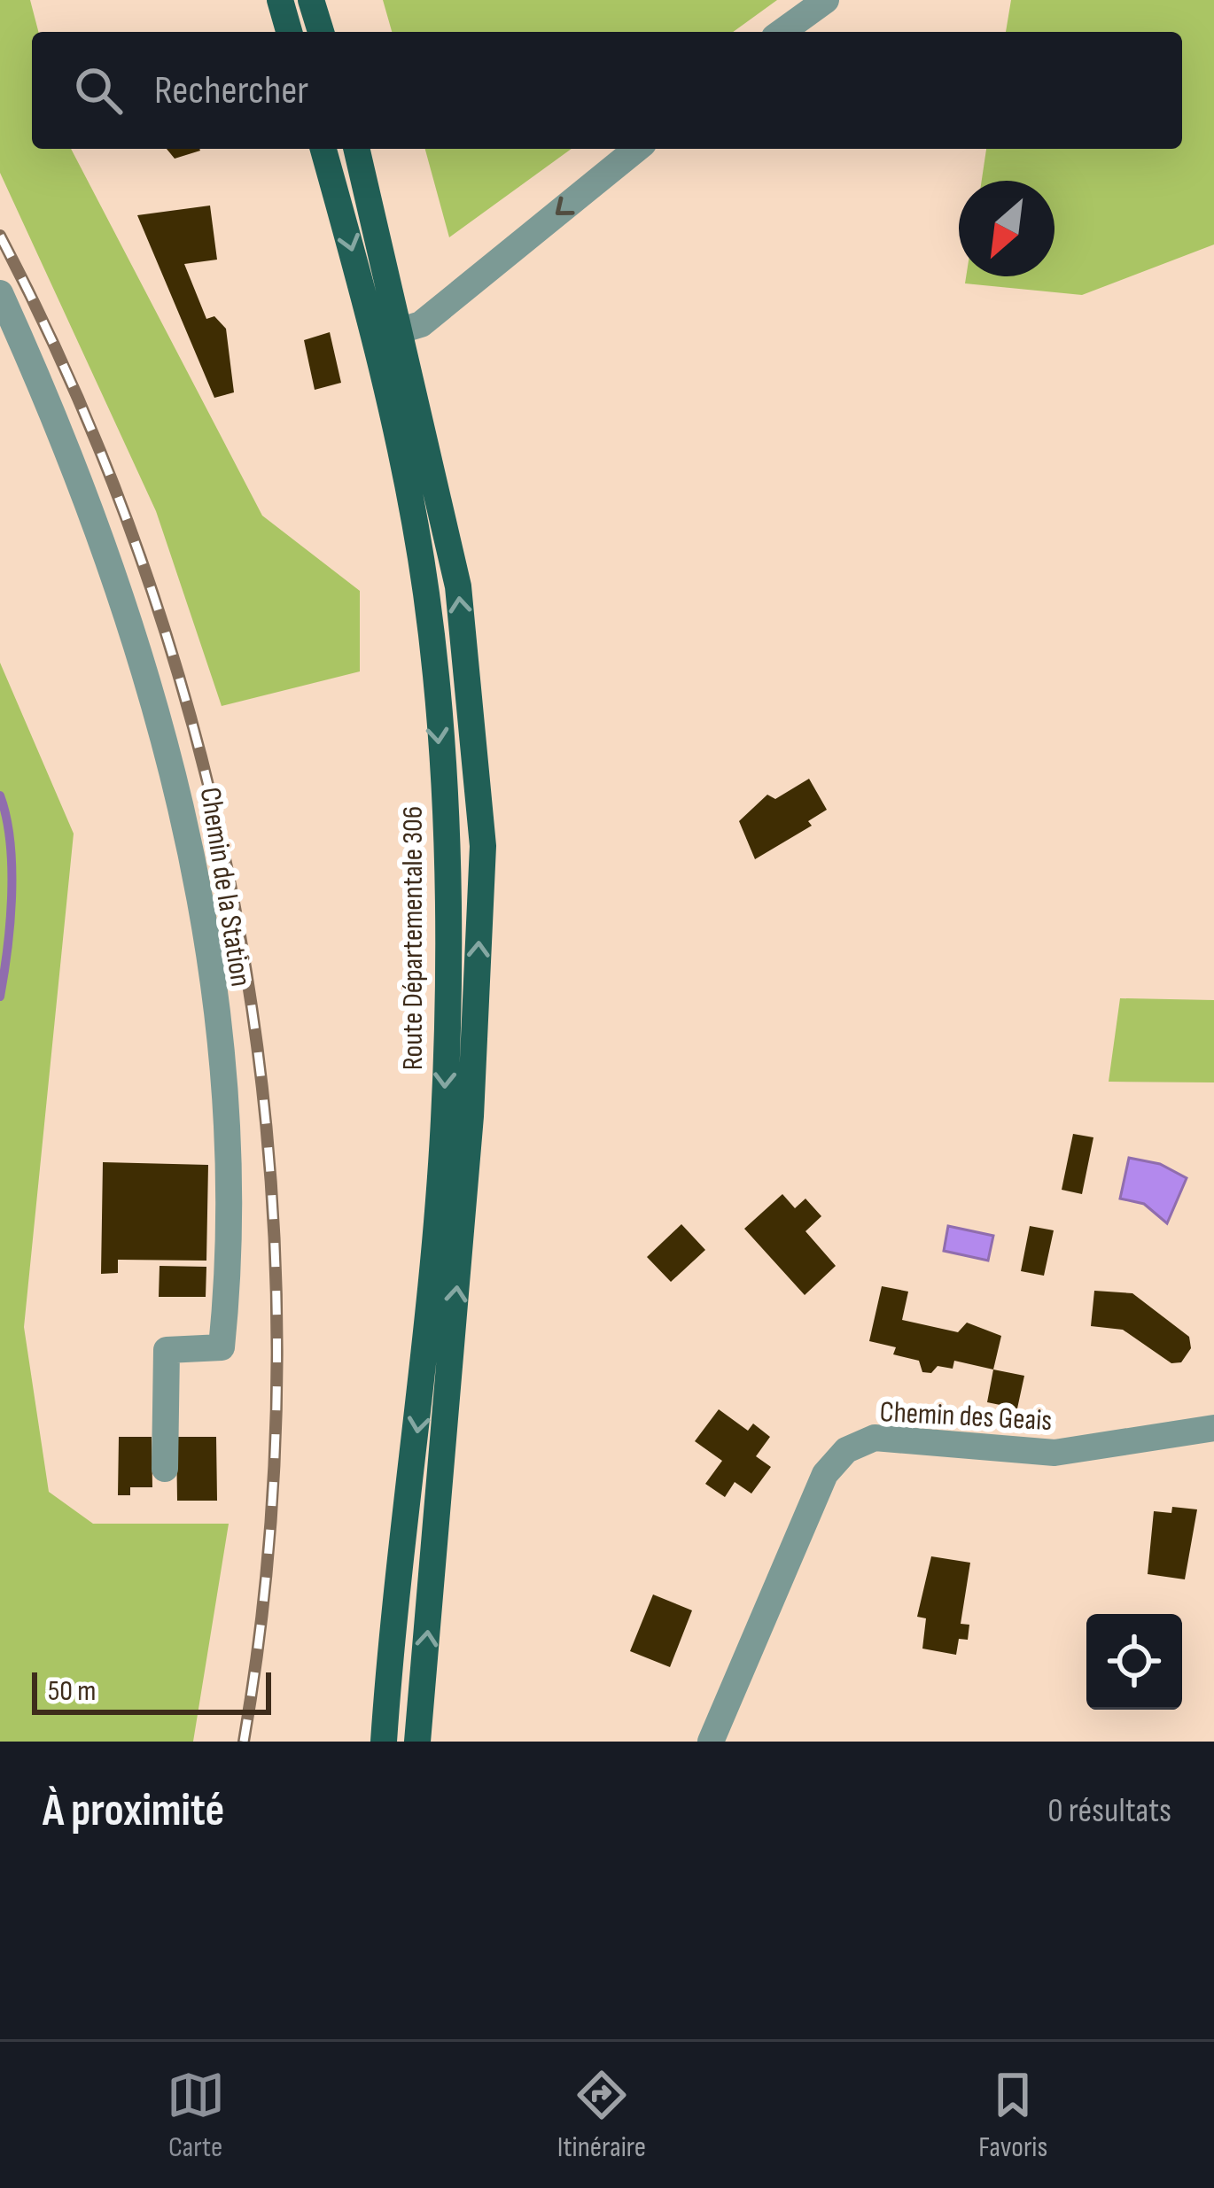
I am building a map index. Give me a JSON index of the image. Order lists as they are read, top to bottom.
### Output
{
  "streets": {
    "main road": ["Route Départementale 306"],
    "street": ["Chemin de la Station", "Chemin des Geais"]
  },
  "scale_bar": "50 m",
  "north": "bottom left",
  "page": {
    "search": "Rechercher",
    "scale": "50 m",
    "heading": ["À proximité", "0 résultats"],
    "nav": ["Carte", "Itinéraire", "Favoris"]
  }
}
